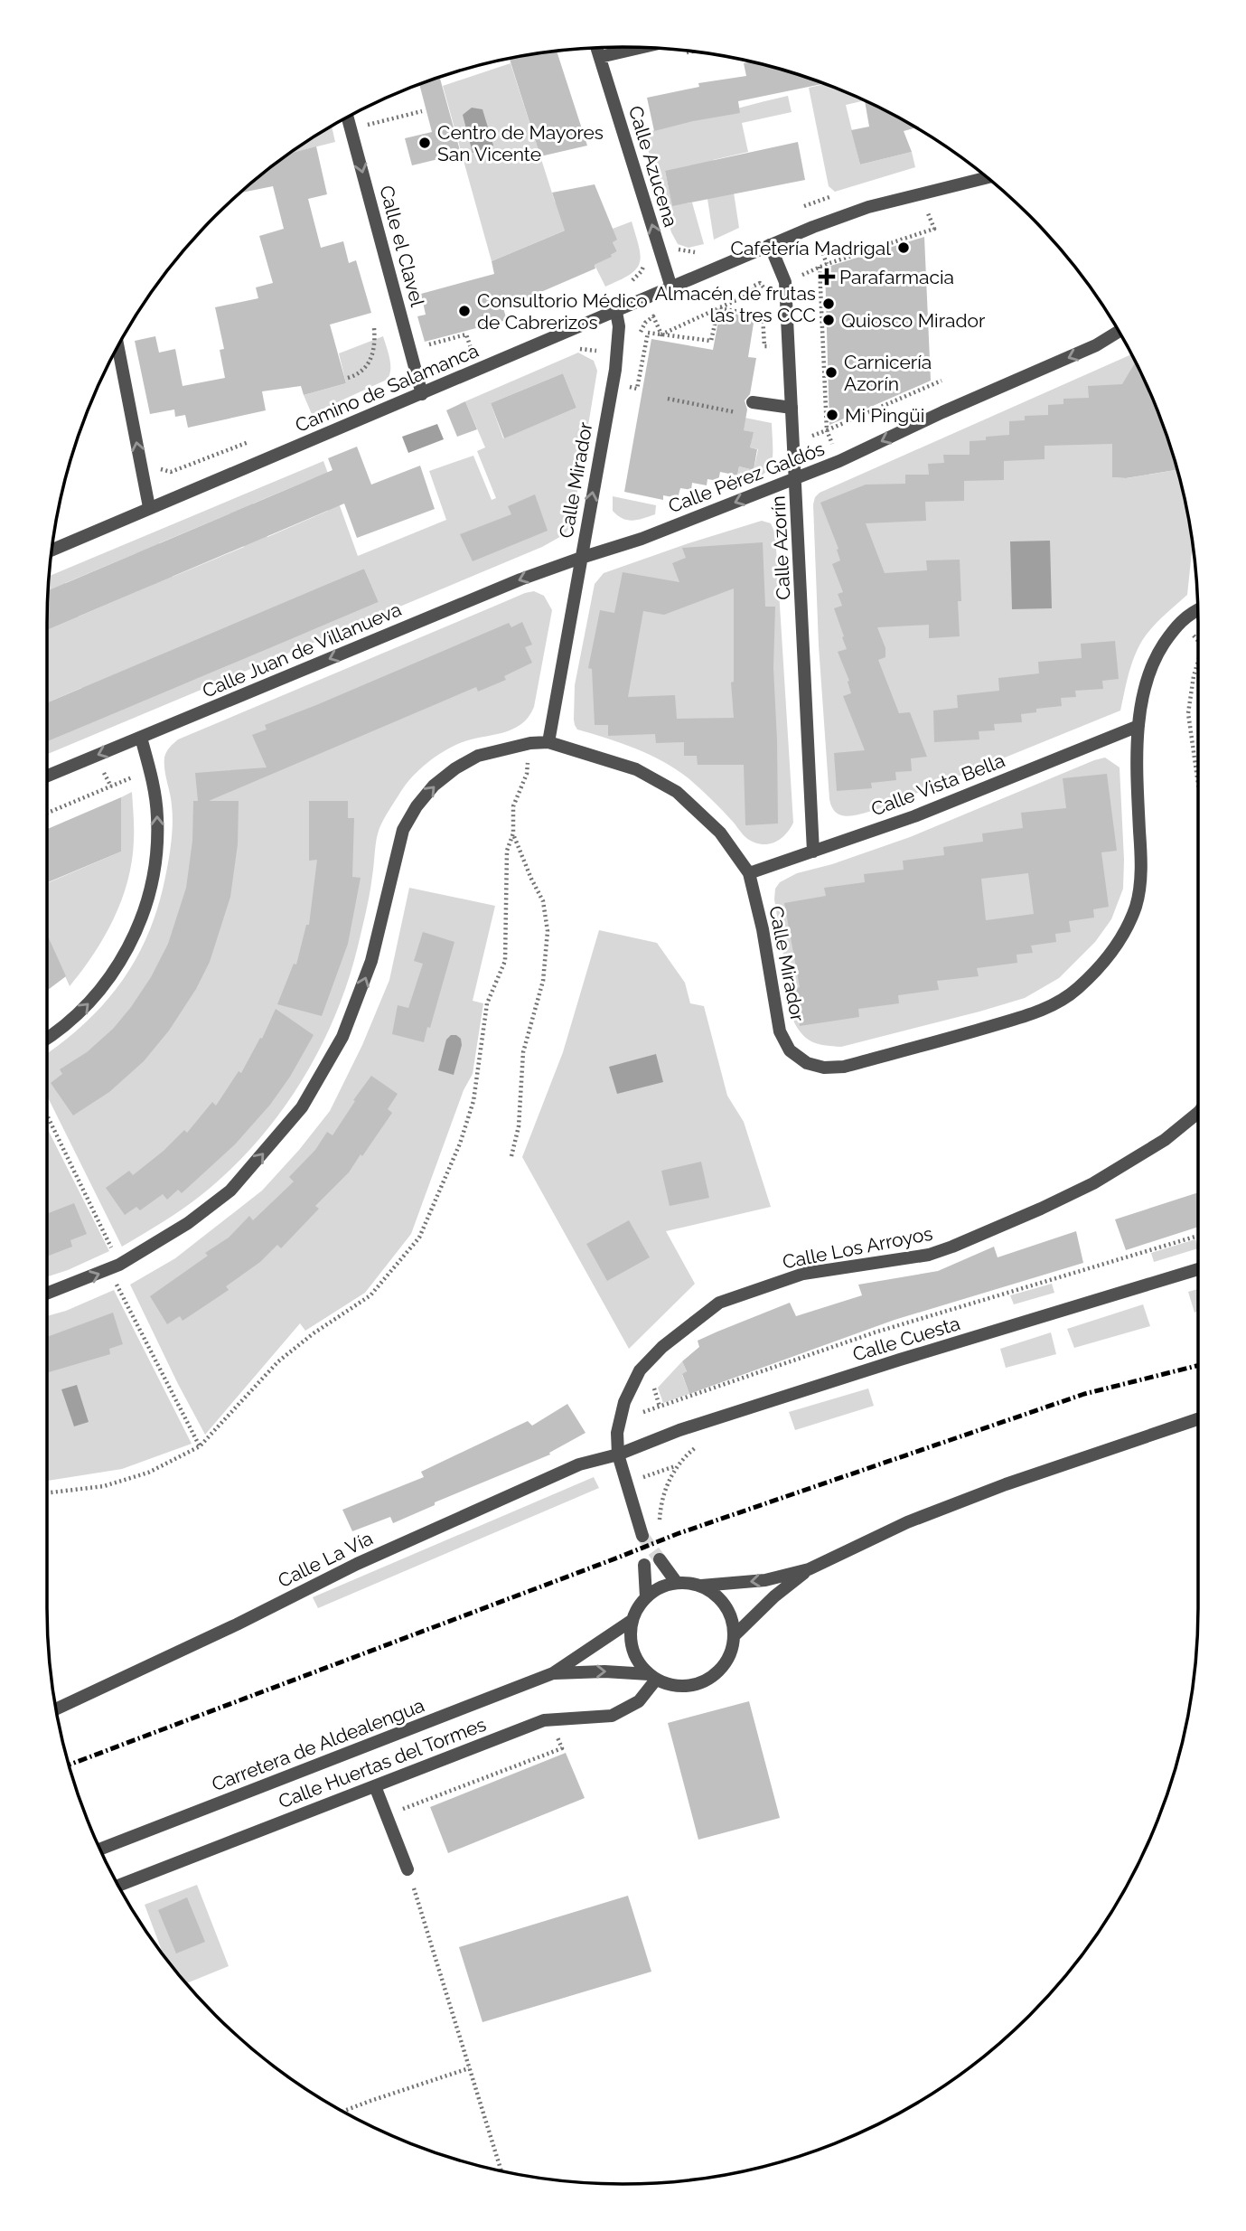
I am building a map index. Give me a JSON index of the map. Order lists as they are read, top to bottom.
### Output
{
  "streets": {
    "street": [
      "Calle Azucena",
      "Calle el Clavel",
      "Camino de Salamanca",
      "Calle Pérez Galdós",
      "Calle Mirador",
      "Calle Azorín",
      "Calle Juan de Villanueva",
      "Calle Vista Bella",
      "Calle Los Arroyos",
      "Calle Cuesta",
      "Calle La Vía",
      "Carretera de Aldealengua",
      "Calle Huertas del Tormes"
    ]
  },
  "crossings": [
    ["Calle Azucena", "Camino de Salamanca"],
    ["Calle el Clavel", "Camino de Salamanca"],
    ["Camino de Salamanca", "Calle Mirador"],
    ["Camino de Salamanca", "Calle Azorín"],
    ["Calle Pérez Galdós", "Calle Mirador"],
    ["Calle Pérez Galdós", "Calle Azorín"],
    ["Calle Pérez Galdós", "Calle Juan de Villanueva"],
    ["Calle Mirador", "Calle Juan de Villanueva"],
    ["Calle Mirador", "Calle Vista Bella"],
    ["Calle Azorín", "Calle Vista Bella"],
    ["Calle Los Arroyos", "Calle Cuesta"],
    ["Calle Los Arroyos", "Calle La Vía"],
    ["Calle Cuesta", "Calle La Vía"]
  ],
  "one_way": [
    "Calle Azucena",
    "Calle el Clavel",
    "Calle Pérez Galdós",
    "Calle Juan de Villanueva"
  ],
  "places": {
    "other": [
      "Centro de Mayores San Vicente",
      "Cafetería Madrigal",
      "Almacén de frutas las tres CCC",
      "Consultorio Médico de Cabrerizos",
      "Quiosco Mirador",
      "Carnicería Azorín",
      "Mi Pingüi"
    ],
    "health": ["Parafarmacia"]
  }
}
